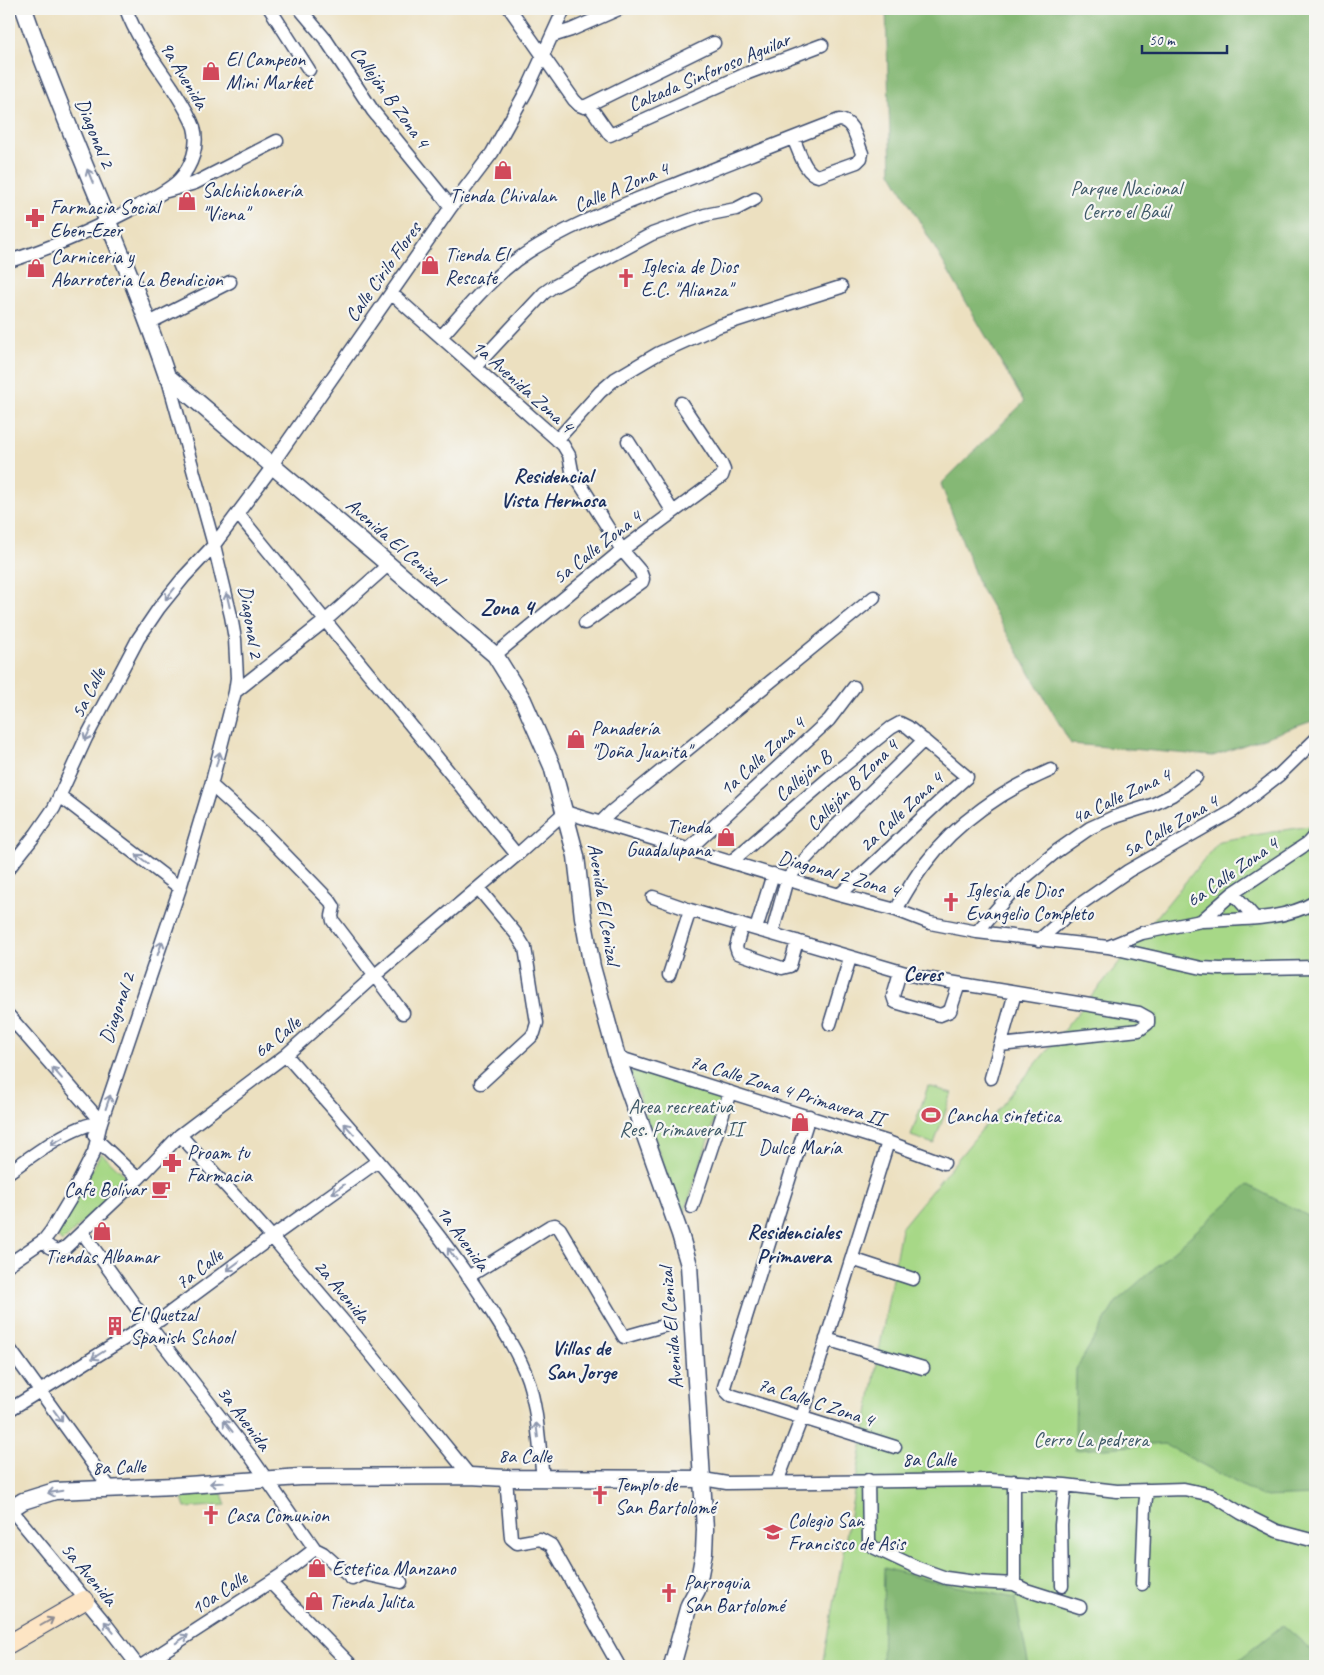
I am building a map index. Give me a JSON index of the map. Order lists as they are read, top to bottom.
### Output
{
  "streets": {
    "street": [
      "Calzada Sinforoso Aguilar",
      "9a Avenida",
      "Callejón B Zona 4",
      "Diagonal 2",
      "Calle A Zona 4",
      "Calle Cirilo Flores",
      "1a Avenida Zona 4",
      "Avenida El Cenizal",
      "5a Calle Zona 4",
      "5a Calle",
      "1a Calle Zona 4",
      "Callejón B",
      "4a Calle Zona 4",
      "2a Calle Zona 4",
      "6a Calle Zona 4",
      "Diagonal 2 Zona 4",
      "6a Calle",
      "7a Calle Zona 4 Primavera II",
      "1a Avenida",
      "7a Calle",
      "2a Avenida",
      "7a Calle C Zona 4",
      "3a Avenida",
      "8a Calle",
      "5a Avenida",
      "10a Calle"
    ]
  },
  "crossings": [
    ["9a Avenida", "Diagonal 2"],
    ["Callejón B Zona 4", "Calle Cirilo Flores"],
    ["Callejón B Zona 4", "Callejón B"],
    ["Callejón B Zona 4", "2a Calle Zona 4"],
    ["Callejón B Zona 4", "Diagonal 2 Zona 4"],
    ["Diagonal 2", "Calle Cirilo Flores"],
    ["Diagonal 2", "Avenida El Cenizal"],
    ["Diagonal 2", "5a Calle"],
    ["Diagonal 2", "6a Calle"],
    ["Calle A Zona 4", "1a Avenida Zona 4"],
    ["Calle Cirilo Flores", "1a Avenida Zona 4"],
    ["Calle Cirilo Flores", "Avenida El Cenizal"],
    ["Calle Cirilo Flores", "5a Calle"],
    ["1a Avenida Zona 4", "5a Calle Zona 4"],
    ["Avenida El Cenizal", "5a Calle Zona 4"],
    ["Avenida El Cenizal", "Diagonal 2 Zona 4"],
    ["Avenida El Cenizal", "6a Calle"],
    ["Avenida El Cenizal", "7a Calle Zona 4 Primavera II"],
    ["Avenida El Cenizal", "8a Calle"],
    ["5a Calle Zona 4", "Diagonal 2 Zona 4"],
    ["1a Calle Zona 4", "Diagonal 2 Zona 4"],
    ["Callejón B", "2a Calle Zona 4"],
    ["Callejón B", "Diagonal 2 Zona 4"],
    ["4a Calle Zona 4", "Diagonal 2 Zona 4"],
    ["2a Calle Zona 4", "Diagonal 2 Zona 4"],
    ["6a Calle Zona 4", "Diagonal 2 Zona 4"],
    ["Diagonal 2 Zona 4", "6a Calle"],
    ["6a Calle", "1a Avenida"],
    ["6a Calle", "2a Avenida"],
    ["6a Calle", "3a Avenida"],
    ["7a Calle Zona 4 Primavera II", "7a Calle C Zona 4"],
    ["1a Avenida", "7a Calle"],
    ["1a Avenida", "8a Calle"],
    ["7a Calle", "2a Avenida"],
    ["7a Calle", "3a Avenida"],
    ["2a Avenida", "8a Calle"],
    ["3a Avenida", "8a Calle"],
    ["3a Avenida", "10a Calle"],
    ["8a Calle", "5a Avenida"],
    ["5a Avenida", "10a Calle"]
  ],
  "one_way": [
    "Diagonal 2",
    "5a Calle",
    "1a Avenida",
    "7a Calle",
    "3a Avenida",
    "5a Avenida",
    "10a Calle"
  ],
  "districts": [
    "Residencial Vista Hermosa",
    "Zona 4",
    "Ceres",
    "Residenciales Primavera",
    "Villas de San Jorge"
  ],
  "parks": ["Parque Nacional Cerro el Baúl", "Area recreativa Res. Primavera II", "Cerro La pedrera"],
  "places": {
    "shop": [
      "El Campeon Mini Market",
      "Tienda Chivalan",
      "Salchichonería \"Viena\"",
      "Tienda El Rescate",
      "Carniceria y Abarroteria La Bendicion",
      "Panadería \"Doña Juanita\"",
      "Tienda Guadalupana",
      "Dulce María",
      "Tiendas Albamar",
      "Estetica Manzano",
      "Tienda Julita"
    ],
    "pharmacy": ["Farmacia Social Eben-Ezer", "Proam tu Farmacia"],
    "church": [
      "Iglesia de Dios E.C. \"Alianza\"",
      "Iglesia de Dios Evangelio Completo",
      "Templo de San Bartolomé",
      "Casa Comunion",
      "Parroquia San Bartolomé"
    ],
    "sports": ["Cancha sintetica"],
    "cafe": ["Cafe Bolívar"],
    "building": ["El Quetzal Spanish School"],
    "school or university": ["Colegio San Francisco de Asis"]
  },
  "scale_bar": "50 m"
}
